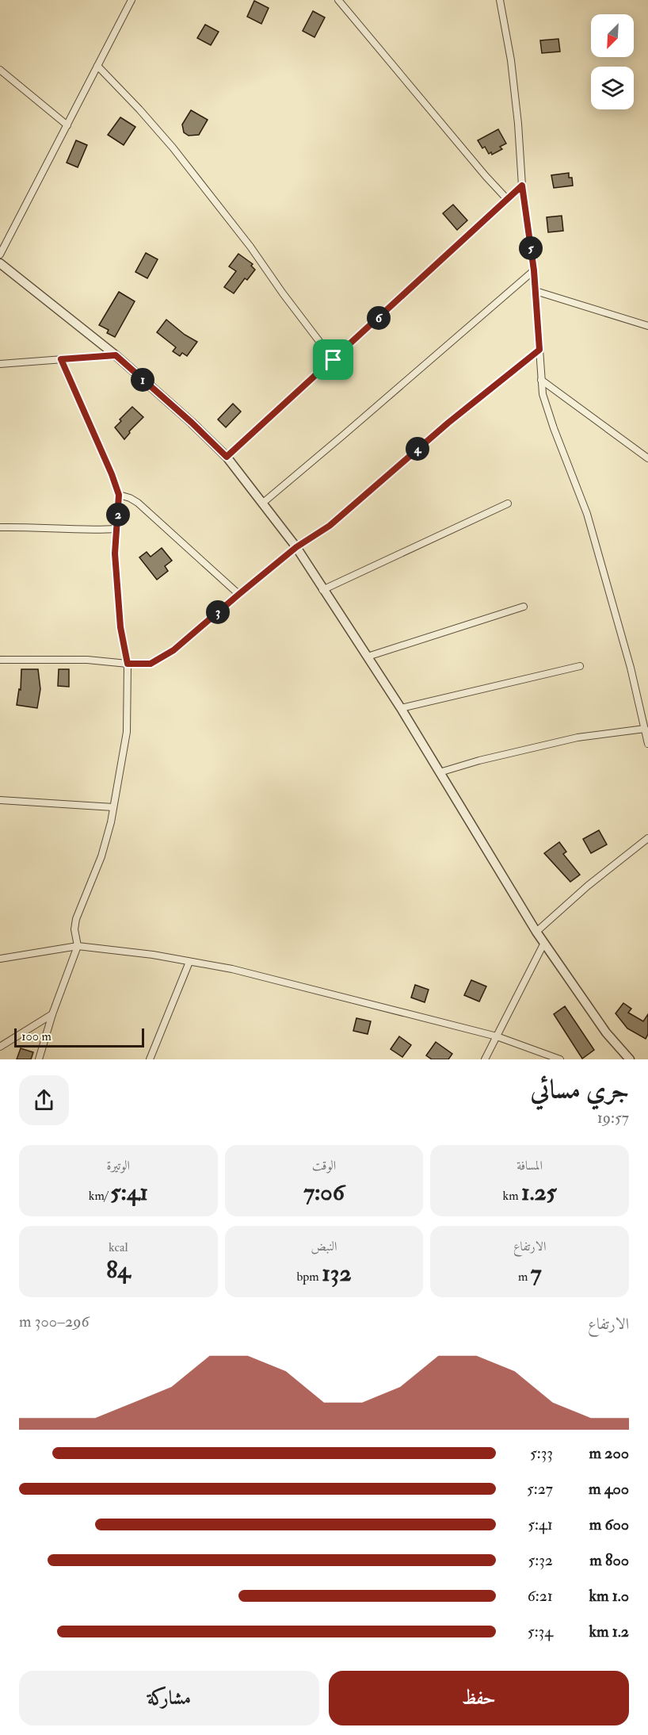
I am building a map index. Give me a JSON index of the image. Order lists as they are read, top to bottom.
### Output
{
  "scale_bar": "100 m",
  "north": "bottom left",
  "page": {
    "pins": [
      "5",
      "6",
      "1",
      "4",
      "2",
      "3"
    ],
    "scale": "100 m",
    "heading": ["جري مسائي", "19:57"],
    "stats": [
      ["المسافة", "1.25 km"],
      ["الوقت", "7:06"],
      ["الوتيرة", "5:41 /km"],
      ["الارتفاع", "7 m"],
      ["النبض", "132 bpm"],
      ["kcal", "84"]
    ],
    "chart": ["الارتفاع", "296–300 m"],
    "list": [
      {
        "name": "200 m",
        "note": "5:33"
      },
      {
        "name": "400 m",
        "note": "5:27"
      },
      {
        "name": "600 m",
        "note": "5:41"
      },
      {
        "name": "800 m",
        "note": "5:32"
      },
      {
        "name": "1.0 km",
        "note": "6:21"
      },
      {
        "name": "1.2 km",
        "note": "5:34"
      }
    ],
    "buttons": ["حفظ", "مشاركة"]
  }
}
